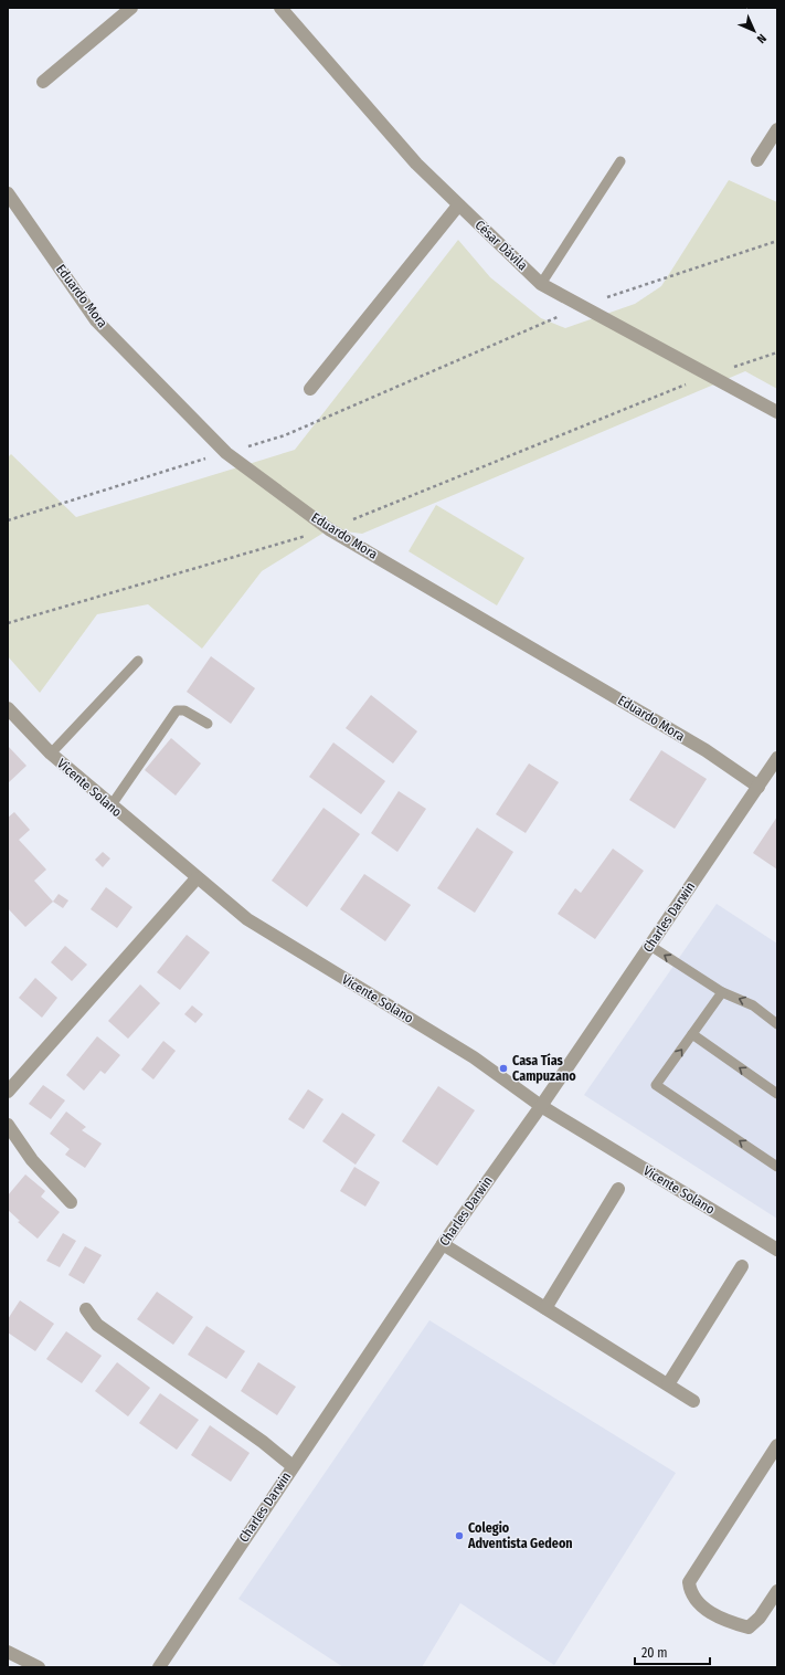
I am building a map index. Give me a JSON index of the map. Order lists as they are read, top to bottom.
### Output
{
  "streets": {
    "street": [
      "César Dávila",
      "Eduardo Mora",
      "Vicente Solano",
      "Charles Darwin"
    ]
  },
  "crossings": [
    ["Eduardo Mora", "Charles Darwin"],
    ["Vicente Solano", "Charles Darwin"]
  ],
  "places": ["Casa Tías Campuzano", "Colegio Adventista Gedeon"],
  "scale_bar": "20 m",
  "north": "bottom right"
}
